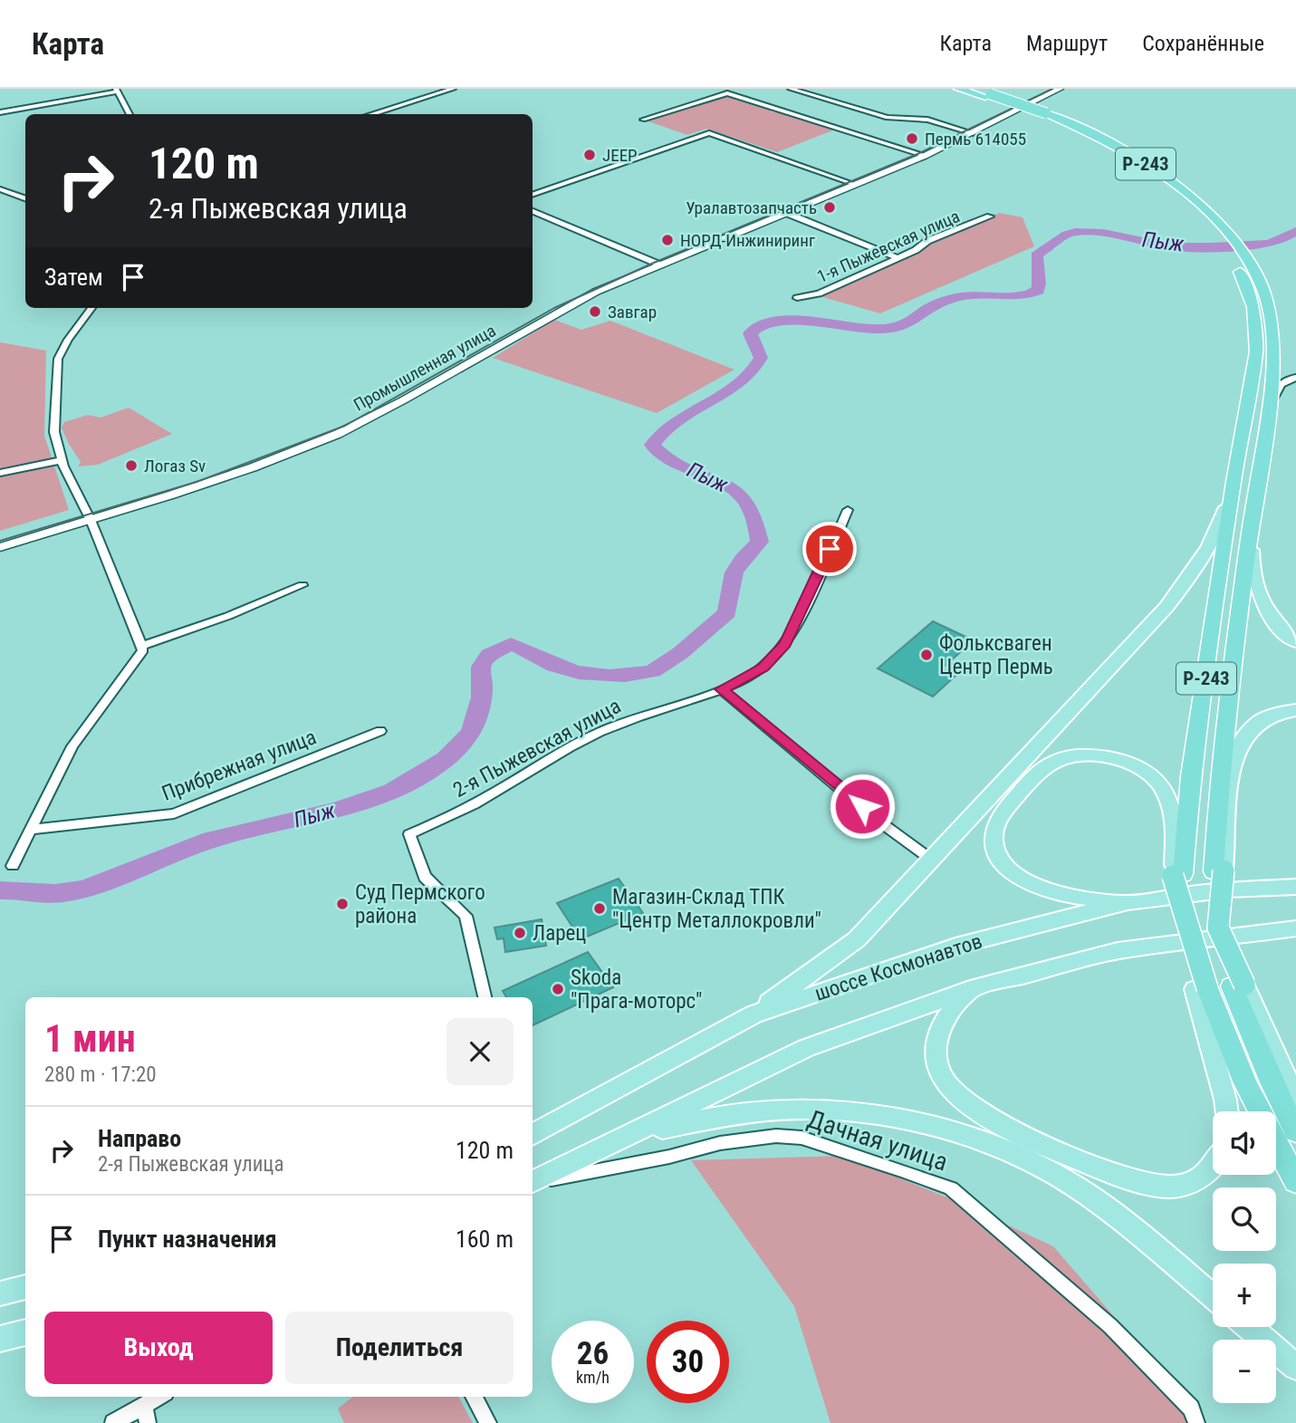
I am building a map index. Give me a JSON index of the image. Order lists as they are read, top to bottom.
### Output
{
  "streets": {
    "highway": ["Р-243"],
    "main road": ["шоссе Космонавтов"],
    "street": [
      "1-я Пыжевская улица",
      "Промышленная улица",
      "2-я Пыжевская улица",
      "Прибрежная улица",
      "Дачная улица"
    ]
  },
  "water": ["Пыж"],
  "places": [
    "Пермь 614055",
    "JEEP",
    "Уралавтозапчасть",
    "НОРД-Инжиниринг",
    "Завгар",
    "Логаз Sv",
    "Фольксваген Центр Пермь",
    "Суд Пермского района",
    "Магазин-Склад ТПК \"Центр Металлокровли\"",
    "Ларец",
    "Skoda \"Прага-моторс\""
  ],
  "page": {
    "header": "Карта",
    "nav": ["Карта", "Маршрут", "Сохранённые"],
    "turn": ["120 m", "2-я Пыжевская улица"],
    "then": "Затем",
    "heading": ["1 мин", "280 m · 17:20"],
    "list": [
      {
        "name": "Направо",
        "note": "2-я Пыжевская улица",
        "value": "120 m"
      },
      {
        "name": "Пункт назначения",
        "value": "160 m"
      }
    ],
    "map_buttons": ["+", "−"],
    "buttons": ["Выход", "Поделиться"],
    "speed": "26 km/h",
    "limit": "30"
  }
}
